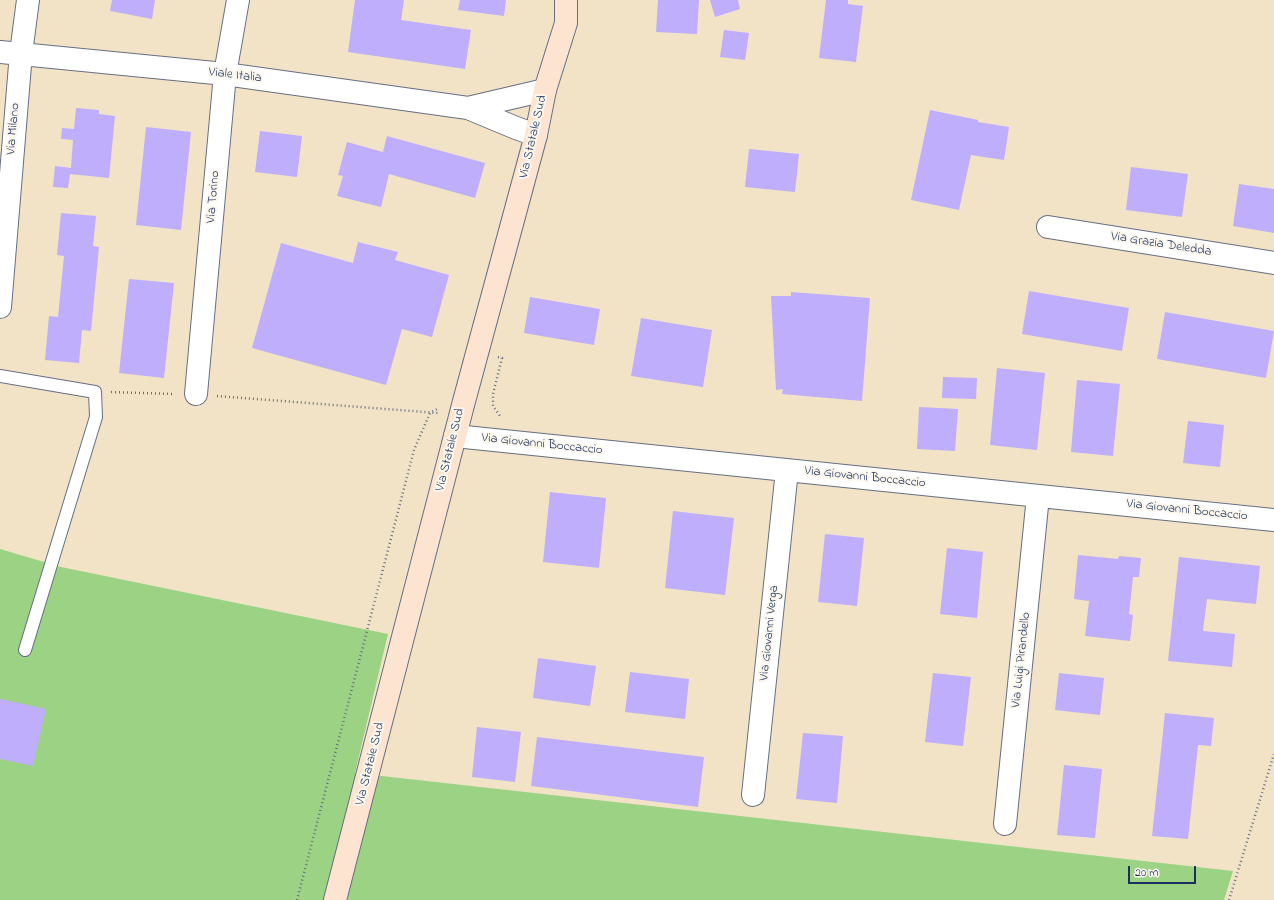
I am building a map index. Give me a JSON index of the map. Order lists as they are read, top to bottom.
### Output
{
  "streets": {
    "main road": ["Via Statale Sud"],
    "street": [
      "Viale Italia",
      "Via Milano",
      "Via Torino",
      "Via Grazia Deledda",
      "Via Giovanni Boccaccio",
      "Via Giovanni Verga",
      "Via Luigi Pirandello"
    ]
  },
  "crossings": [
    ["Viale Italia", "Via Milano"],
    ["Viale Italia", "Via Statale Sud"],
    ["Viale Italia", "Via Torino"],
    ["Via Statale Sud", "Via Giovanni Boccaccio"],
    ["Via Giovanni Boccaccio", "Via Giovanni Verga"],
    ["Via Giovanni Boccaccio", "Via Luigi Pirandello"]
  ],
  "scale_bar": "20 m"
}
